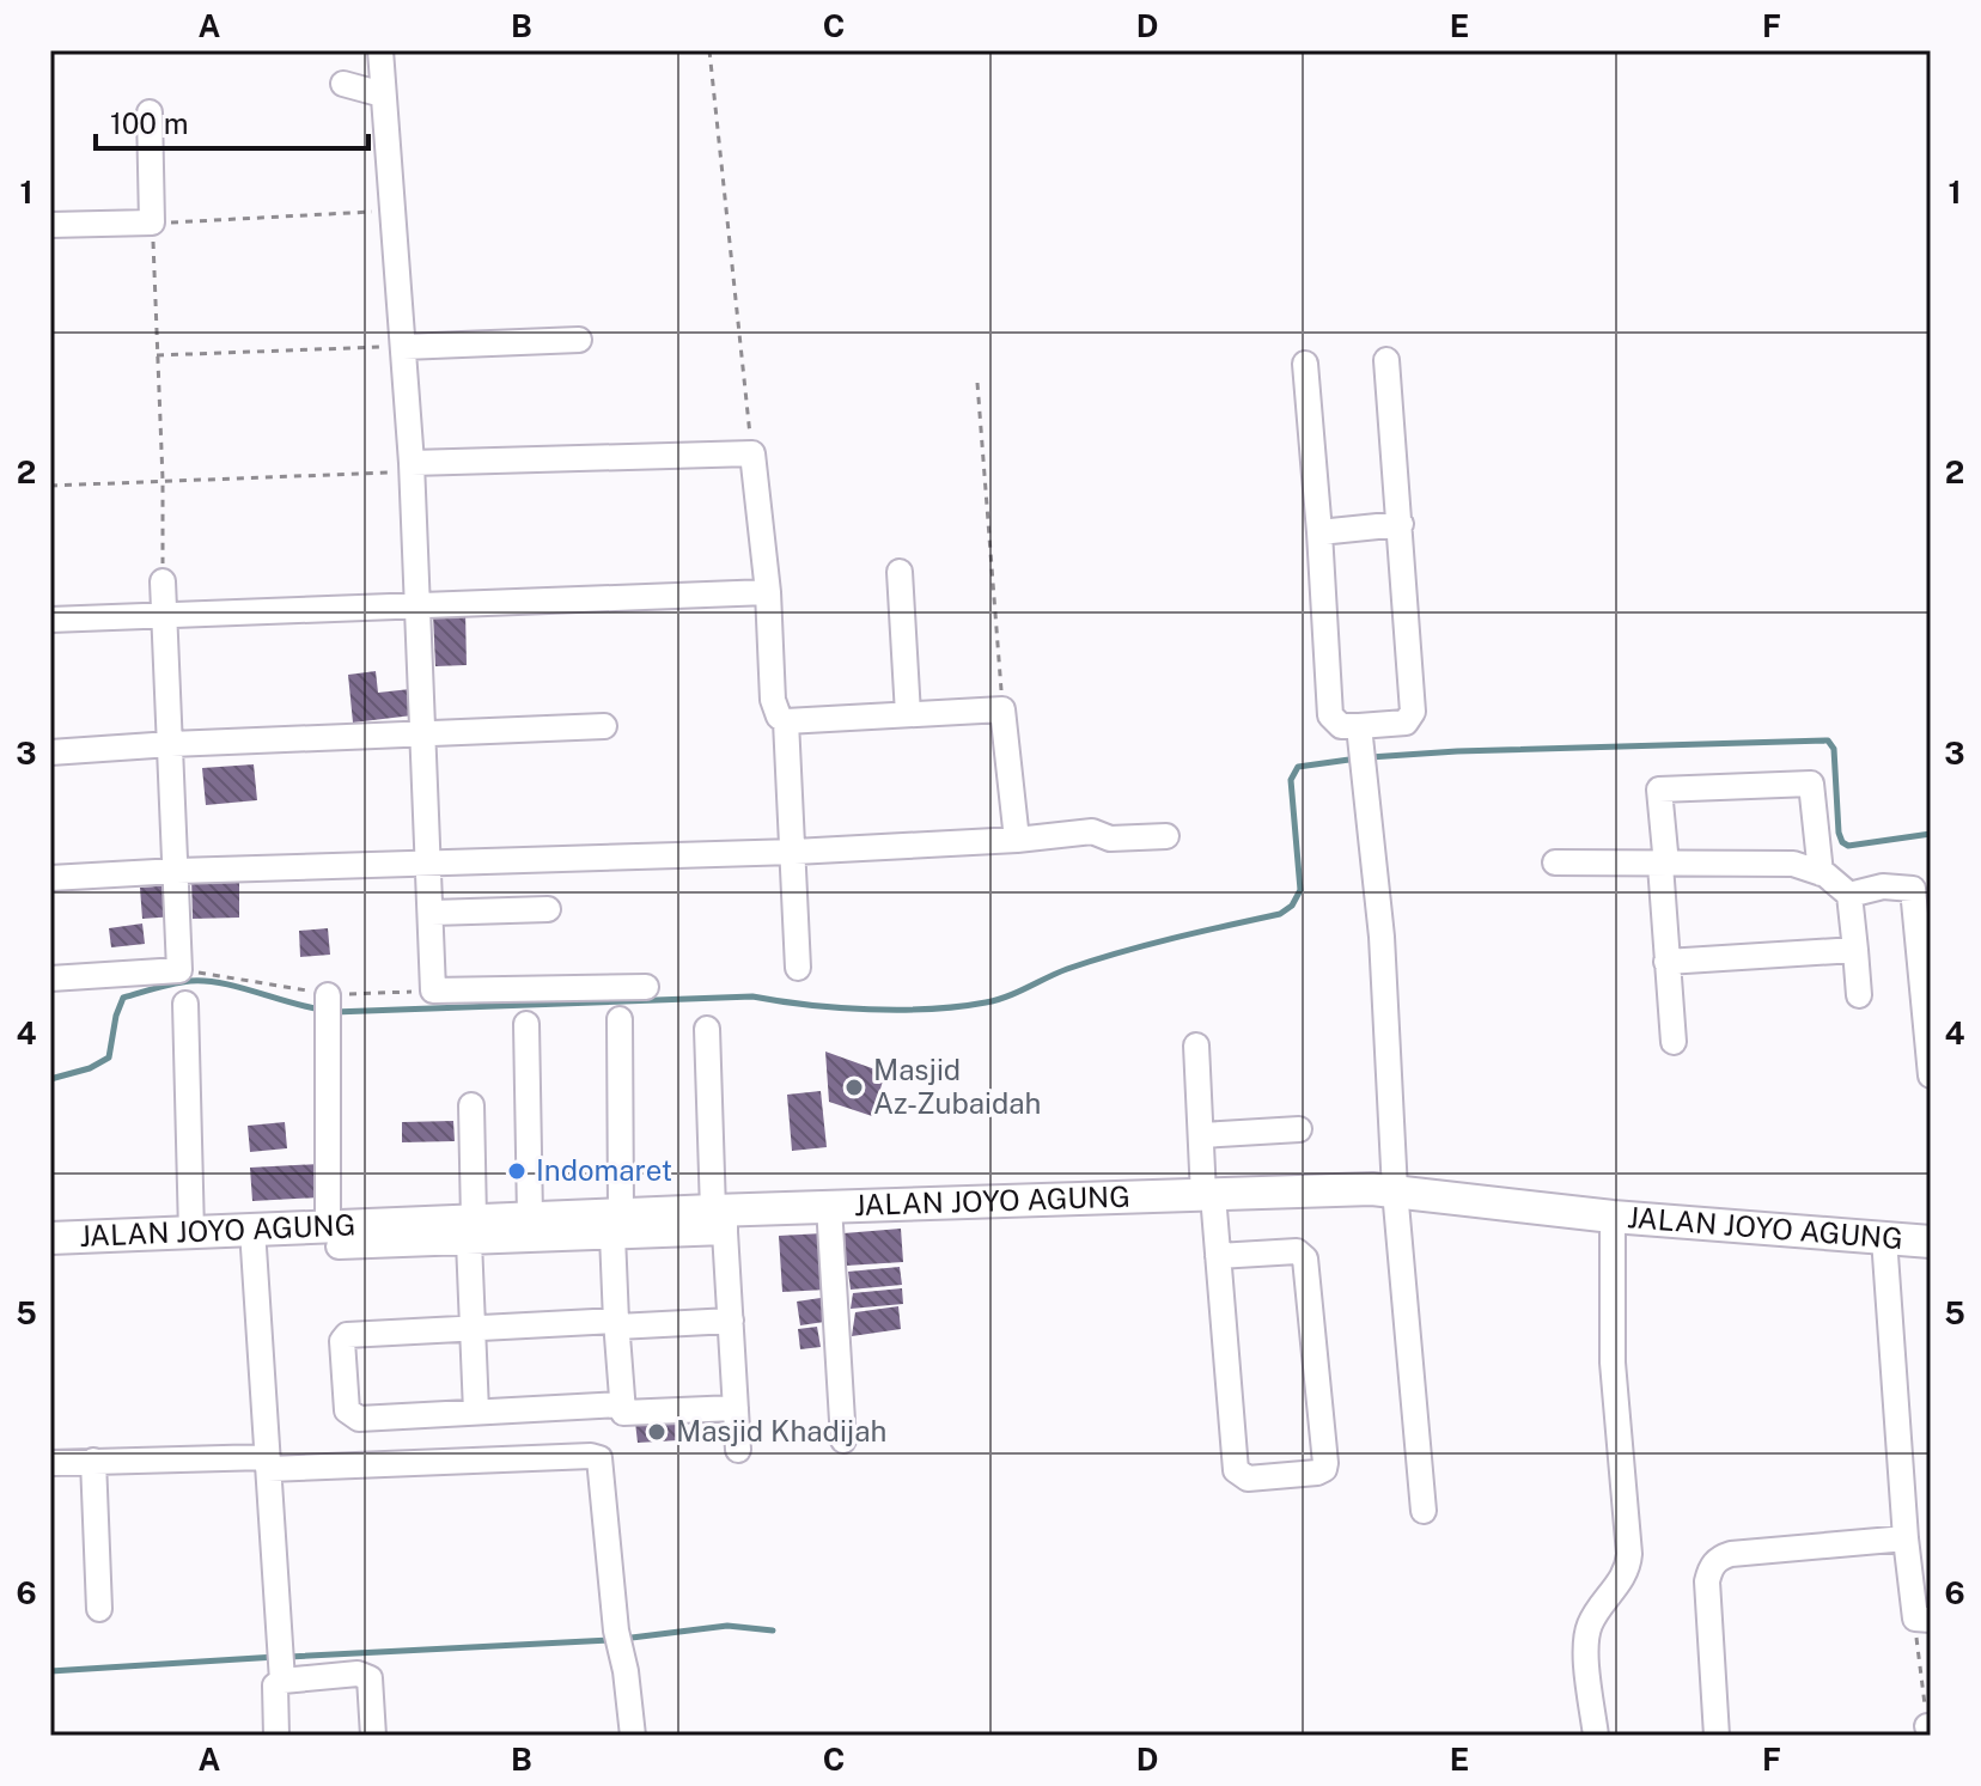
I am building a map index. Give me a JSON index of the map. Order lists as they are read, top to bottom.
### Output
{
  "streets": {
    "main road": ["JALAN JOYO AGUNG"]
  },
  "places": ["Masjid Az-Zubaidah", "Indomaret", "Masjid Khadijah"],
  "scale_bar": "100 m",
  "grid": {
    "columns": [
      "A",
      "B",
      "C",
      "D",
      "E",
      "F"
    ],
    "rows": [
      "1",
      "2",
      "3",
      "4",
      "5",
      "6"
    ]
  }
}
